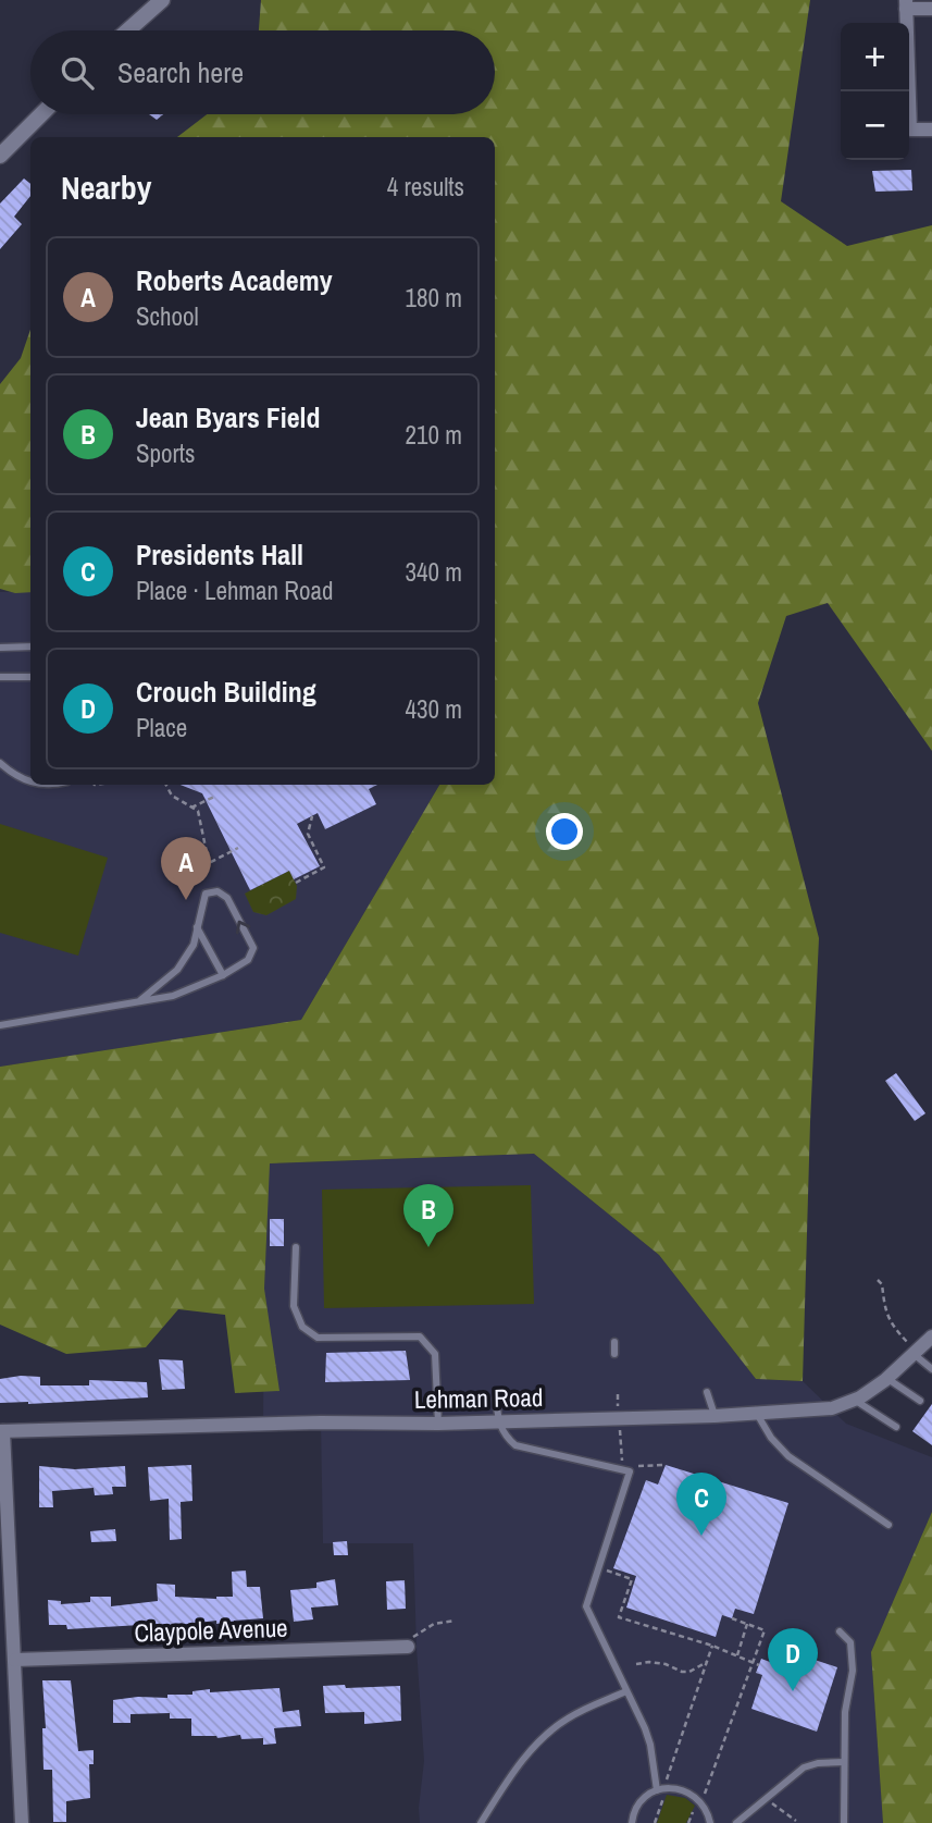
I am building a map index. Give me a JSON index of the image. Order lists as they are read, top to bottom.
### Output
{
  "streets": {
    "street": ["Lehman Road", "Claypole Avenue"]
  },
  "page": {
    "map_buttons": ["+", "−"],
    "search": "Search here",
    "heading": ["Nearby", "4 results"],
    "list": [
      {
        "mark": "A",
        "name": "Roberts Academy",
        "note": "School",
        "value": "180 m"
      },
      {
        "mark": "B",
        "name": "Jean Byars Field",
        "note": "Sports",
        "value": "210 m"
      },
      {
        "mark": "C",
        "name": "Presidents Hall",
        "note": "Place · Lehman Road",
        "value": "340 m"
      },
      {
        "mark": "D",
        "name": "Crouch Building",
        "note": "Place",
        "value": "430 m"
      }
    ],
    "pins": [
      "A",
      "B",
      "C",
      "D"
    ]
  }
}
